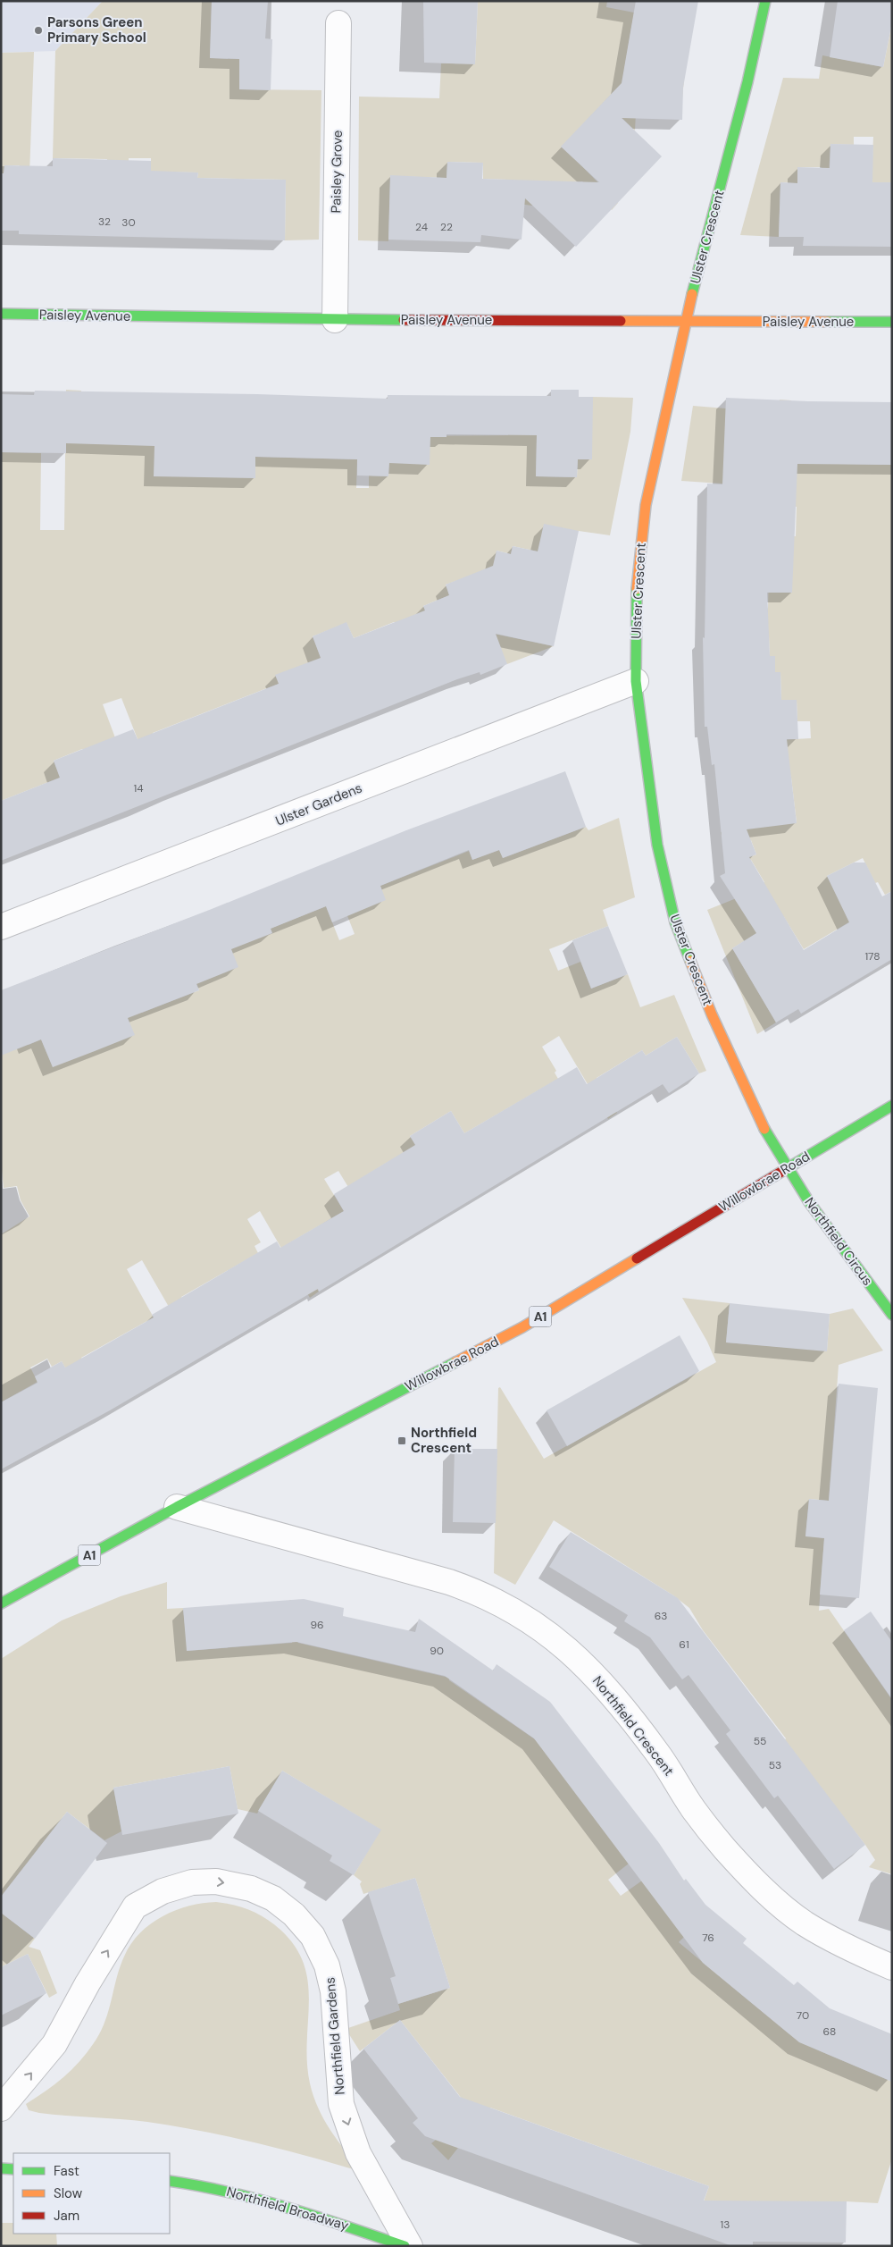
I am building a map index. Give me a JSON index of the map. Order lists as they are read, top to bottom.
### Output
{
  "streets": {
    "street": [
      "Paisley Grove",
      "Ulster Crescent",
      "Paisley Avenue",
      "Ulster Gardens",
      "Willowbrae Road",
      "Northfield Circus",
      "A1",
      "Northfield Crescent",
      "Northfield Gardens",
      "Northfield Broadway"
    ]
  },
  "crossings": [
    ["Paisley Grove", "Paisley Avenue"],
    ["Ulster Crescent", "Paisley Avenue"],
    ["Ulster Crescent", "Ulster Gardens"],
    ["Ulster Crescent", "Willowbrae Road"],
    ["Ulster Crescent", "Northfield Circus"],
    ["Willowbrae Road", "Northfield Circus"],
    ["Willowbrae Road", "Northfield Crescent"]
  ],
  "places": {
    "other": ["Parsons Green Primary School"],
    "transit": ["Northfield Crescent"]
  },
  "house_numbers": [
    "32",
    "30",
    "24",
    "22",
    "14",
    "178",
    "63",
    "96",
    "61",
    "90",
    "55",
    "53",
    "76",
    "70",
    "68",
    "13"
  ],
  "legend": ["Fast", "Slow", "Jam"]
}
